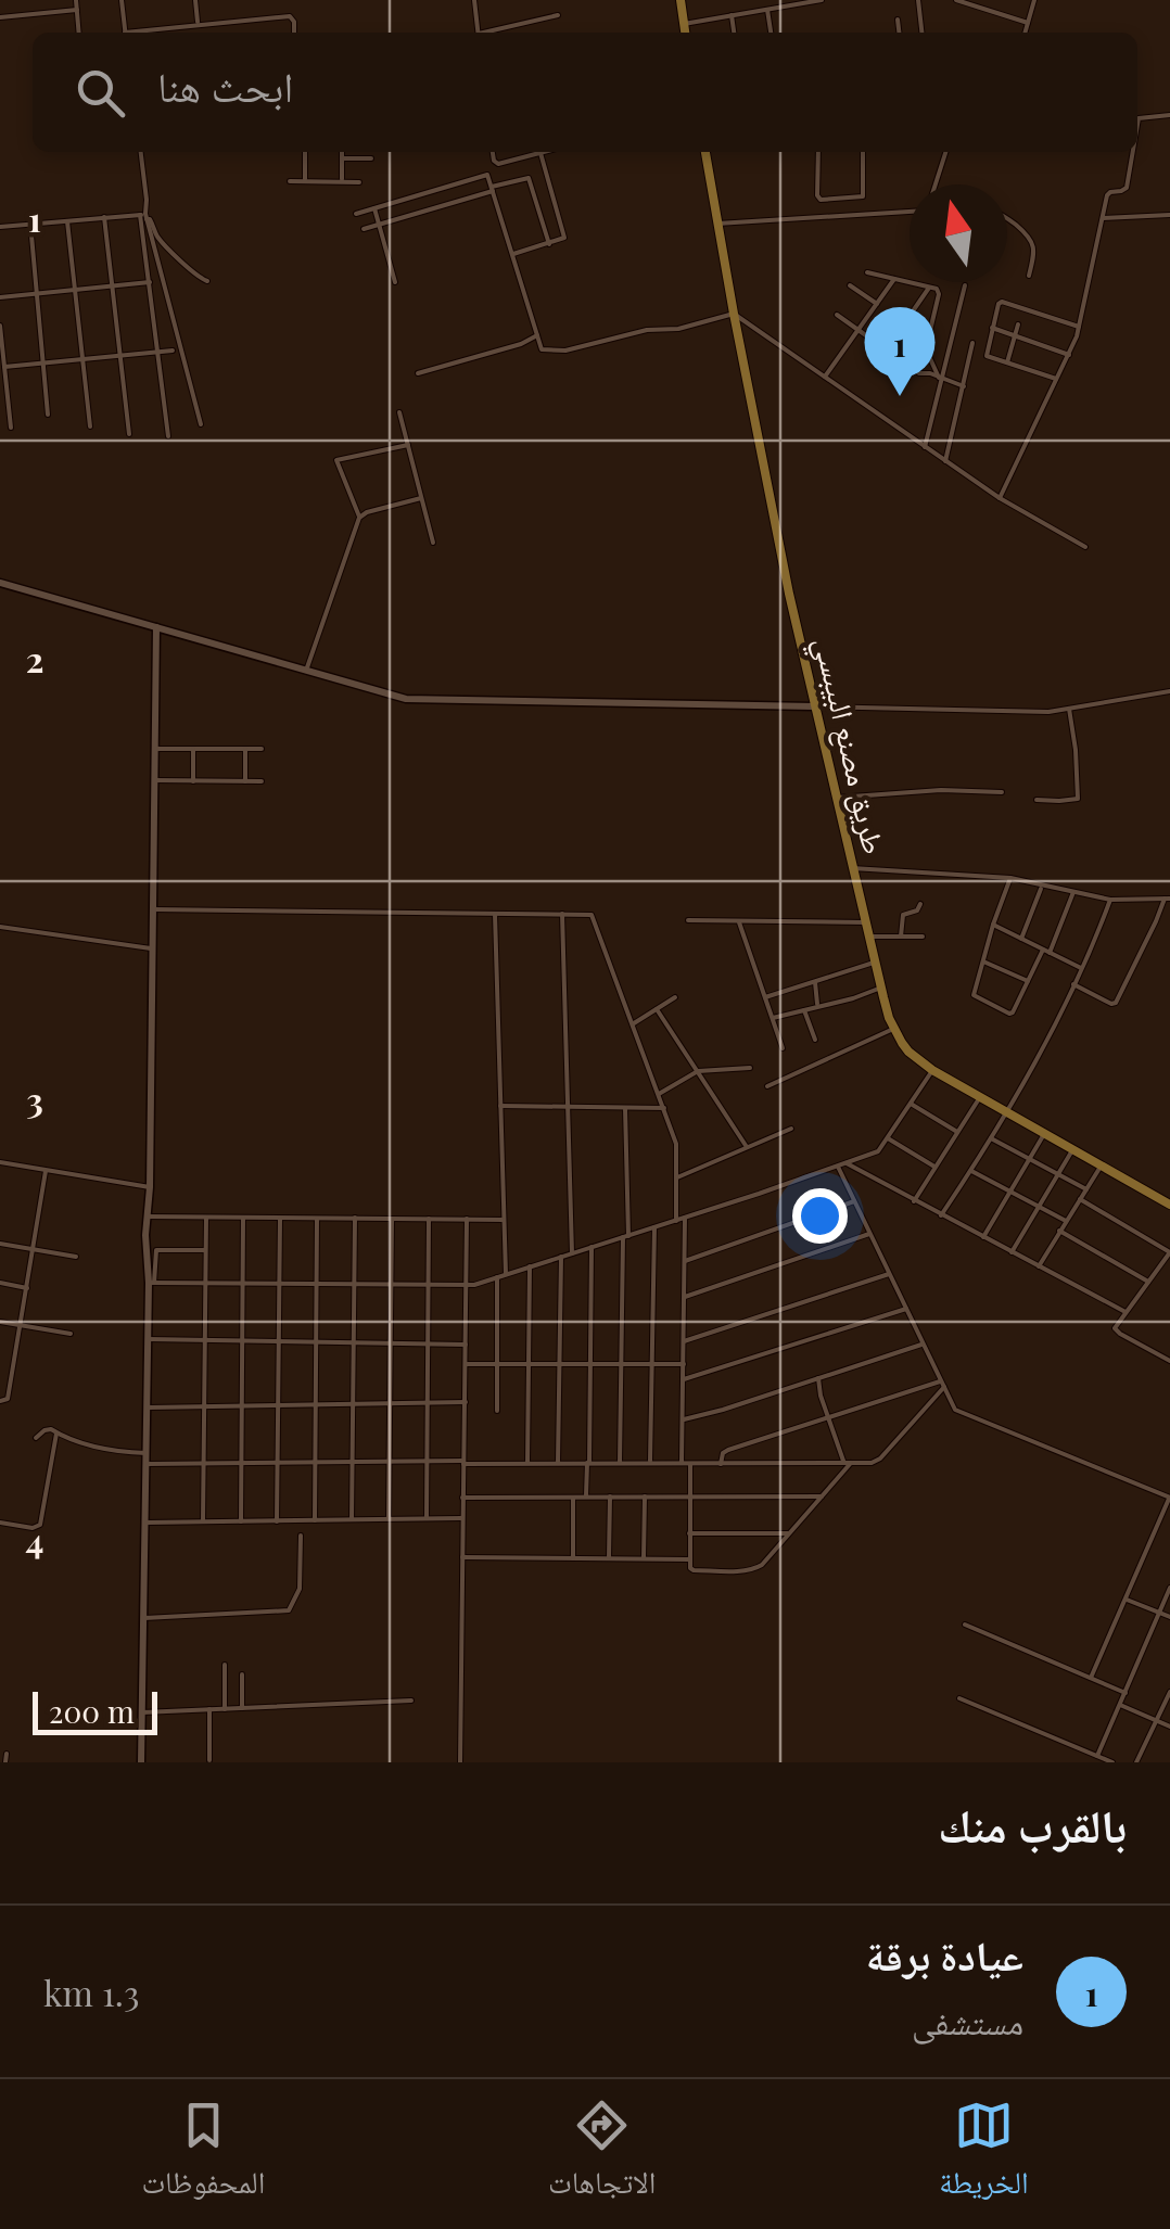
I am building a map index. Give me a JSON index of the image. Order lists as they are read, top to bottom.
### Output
{
  "streets": {
    "main road": ["طريق مصنع البيبسي"]
  },
  "scale_bar": "200 m",
  "north": "top",
  "page": {
    "search": "ابحث هنا",
    "pins": "1",
    "scale": "200 m",
    "heading": "بالقرب منك",
    "list": [
      {
        "mark": "1",
        "name": "عيادة برقة",
        "note": "مستشفى",
        "value": "1.3 km"
      }
    ],
    "nav": ["الخريطة", "الاتجاهات", "المحفوظات"]
  },
  "grid": {
    "rows": [
      "1",
      "2",
      "3",
      "4"
    ]
  }
}
